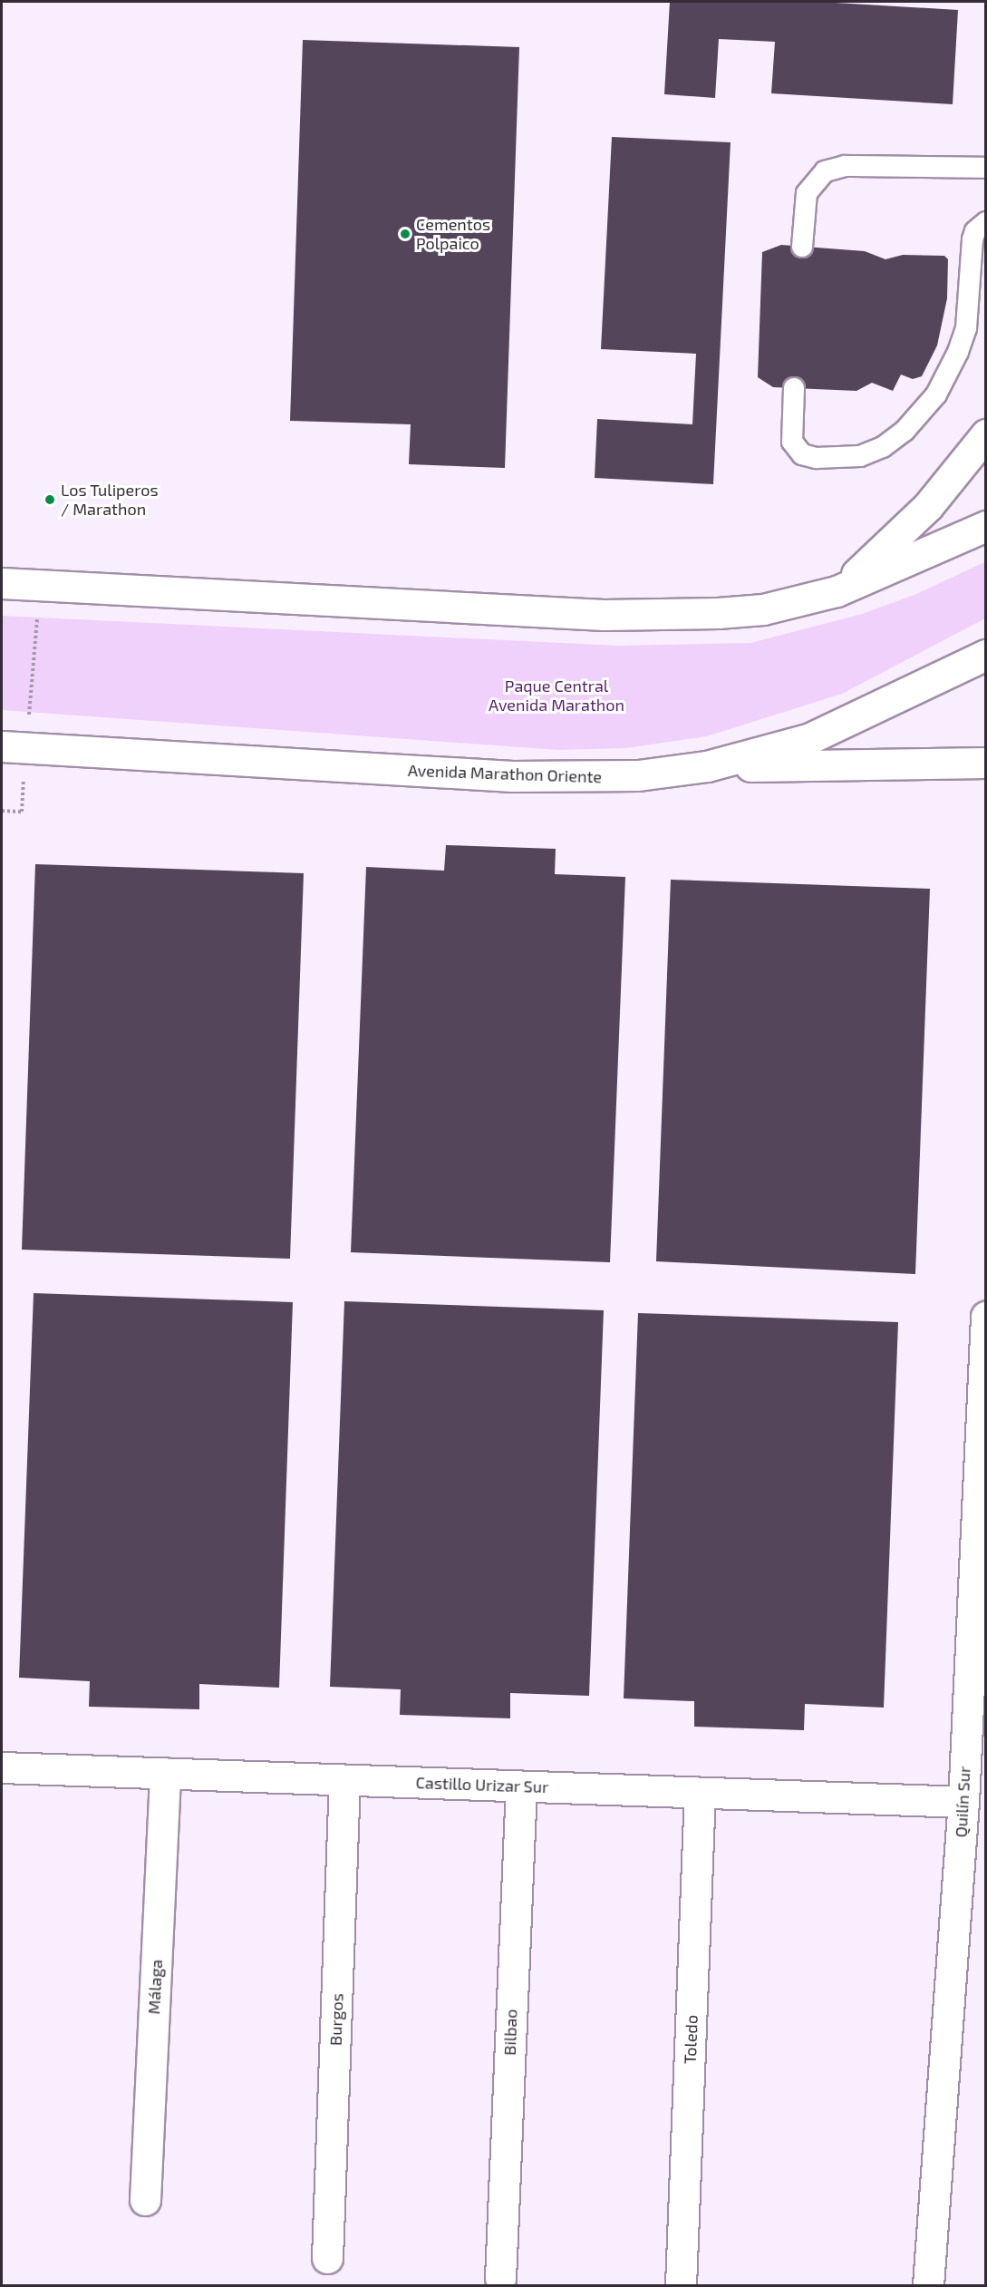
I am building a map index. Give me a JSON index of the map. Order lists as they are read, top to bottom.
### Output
{
  "streets": {
    "street": [
      "Avenida Marathon Oriente",
      "Castillo Urizar Sur",
      "Quilín Sur",
      "Málaga",
      "Burgos",
      "Bilbao",
      "Toledo"
    ]
  },
  "crossings": [
    ["Castillo Urizar Sur", "Quilín Sur"],
    ["Castillo Urizar Sur", "Málaga"],
    ["Castillo Urizar Sur", "Burgos"],
    ["Castillo Urizar Sur", "Bilbao"],
    ["Castillo Urizar Sur", "Toledo"]
  ],
  "parks": ["Paque Central Avenida Marathon"],
  "places": ["Cementos Polpaico", "Los Tuliperos / Marathon"]
}
